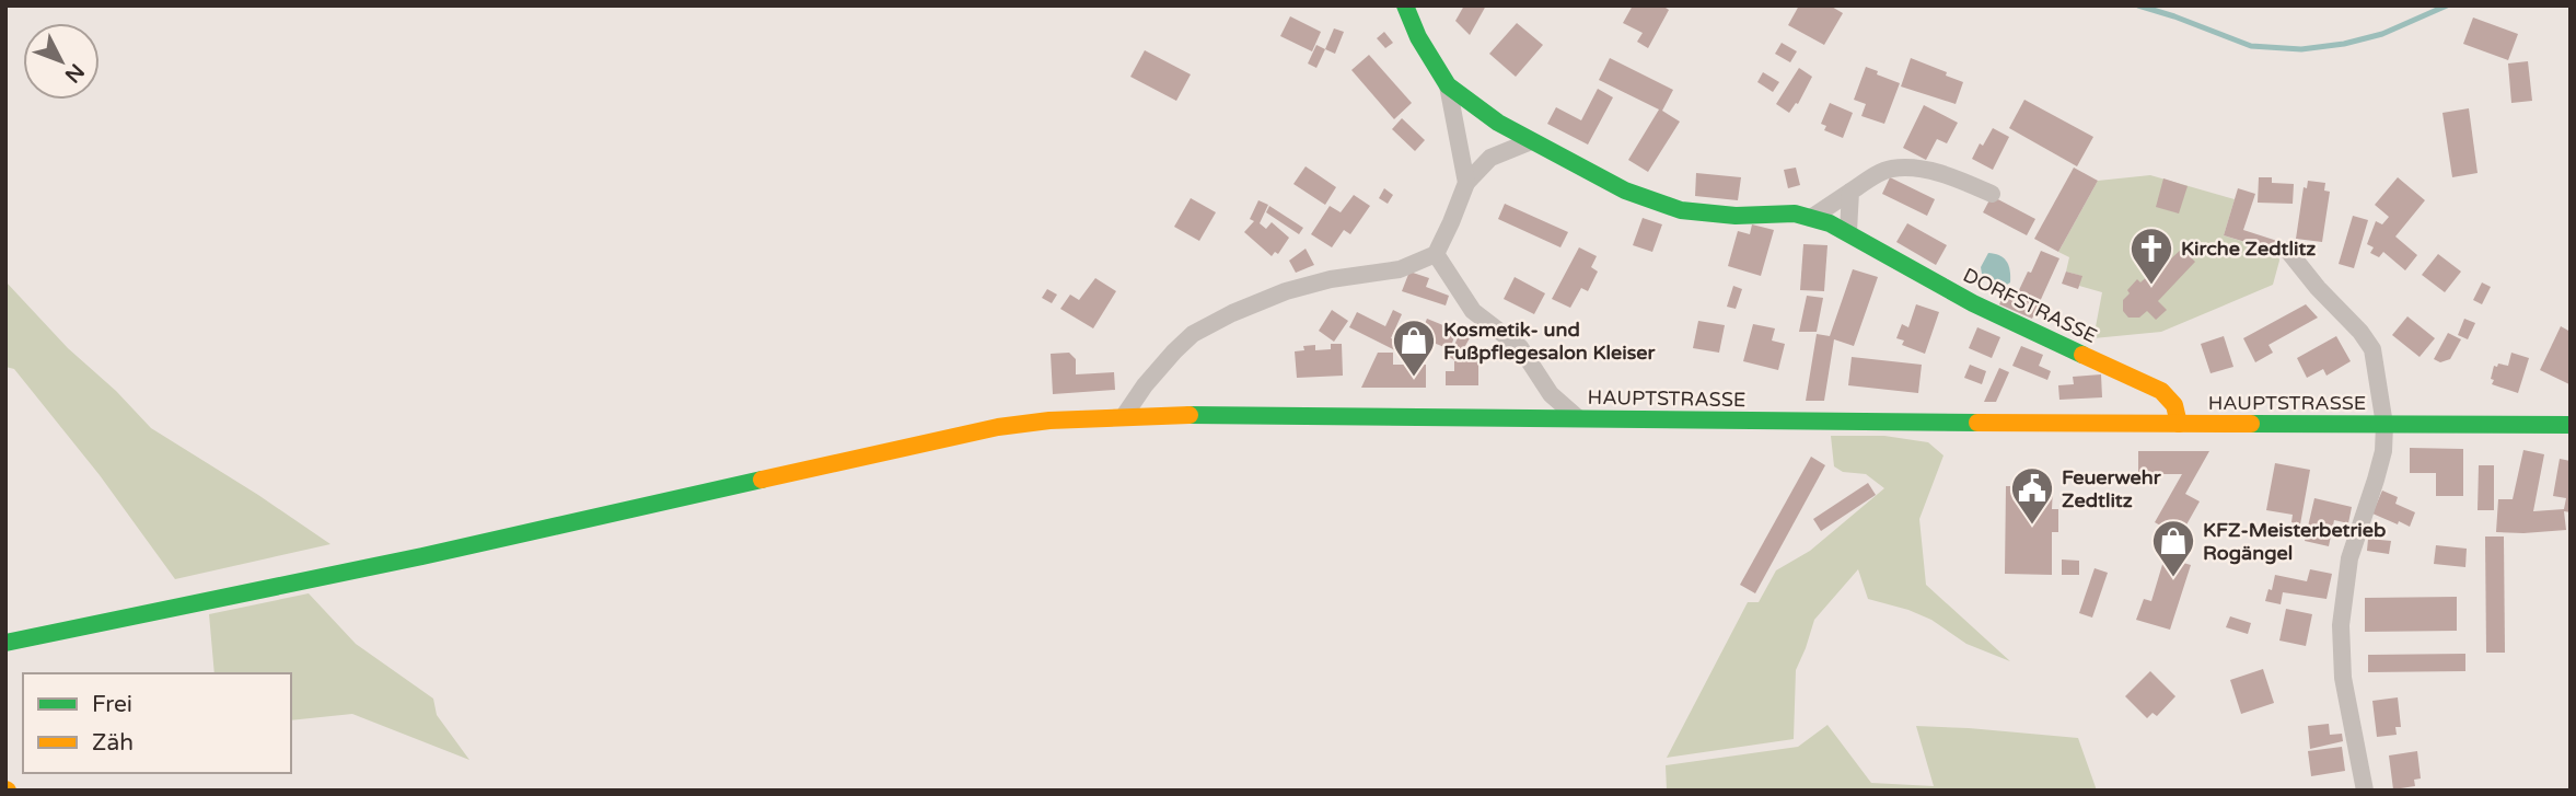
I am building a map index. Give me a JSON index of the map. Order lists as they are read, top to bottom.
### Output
{
  "streets": {
    "main road": ["DORFSTRASSE", "HAUPTSTRASSE"]
  },
  "crossings": [
    ["DORFSTRASSE", "HAUPTSTRASSE"]
  ],
  "places": {
    "church": ["Kirche Zedtlitz"],
    "shop": ["Kosmetik- und Fußpflegesalon Kleiser", "KFZ-Meisterbetrieb Rogängel"],
    "public building": ["Feuerwehr Zedtlitz"]
  },
  "legend": ["Frei", "Zäh"],
  "north": "bottom right"
}
